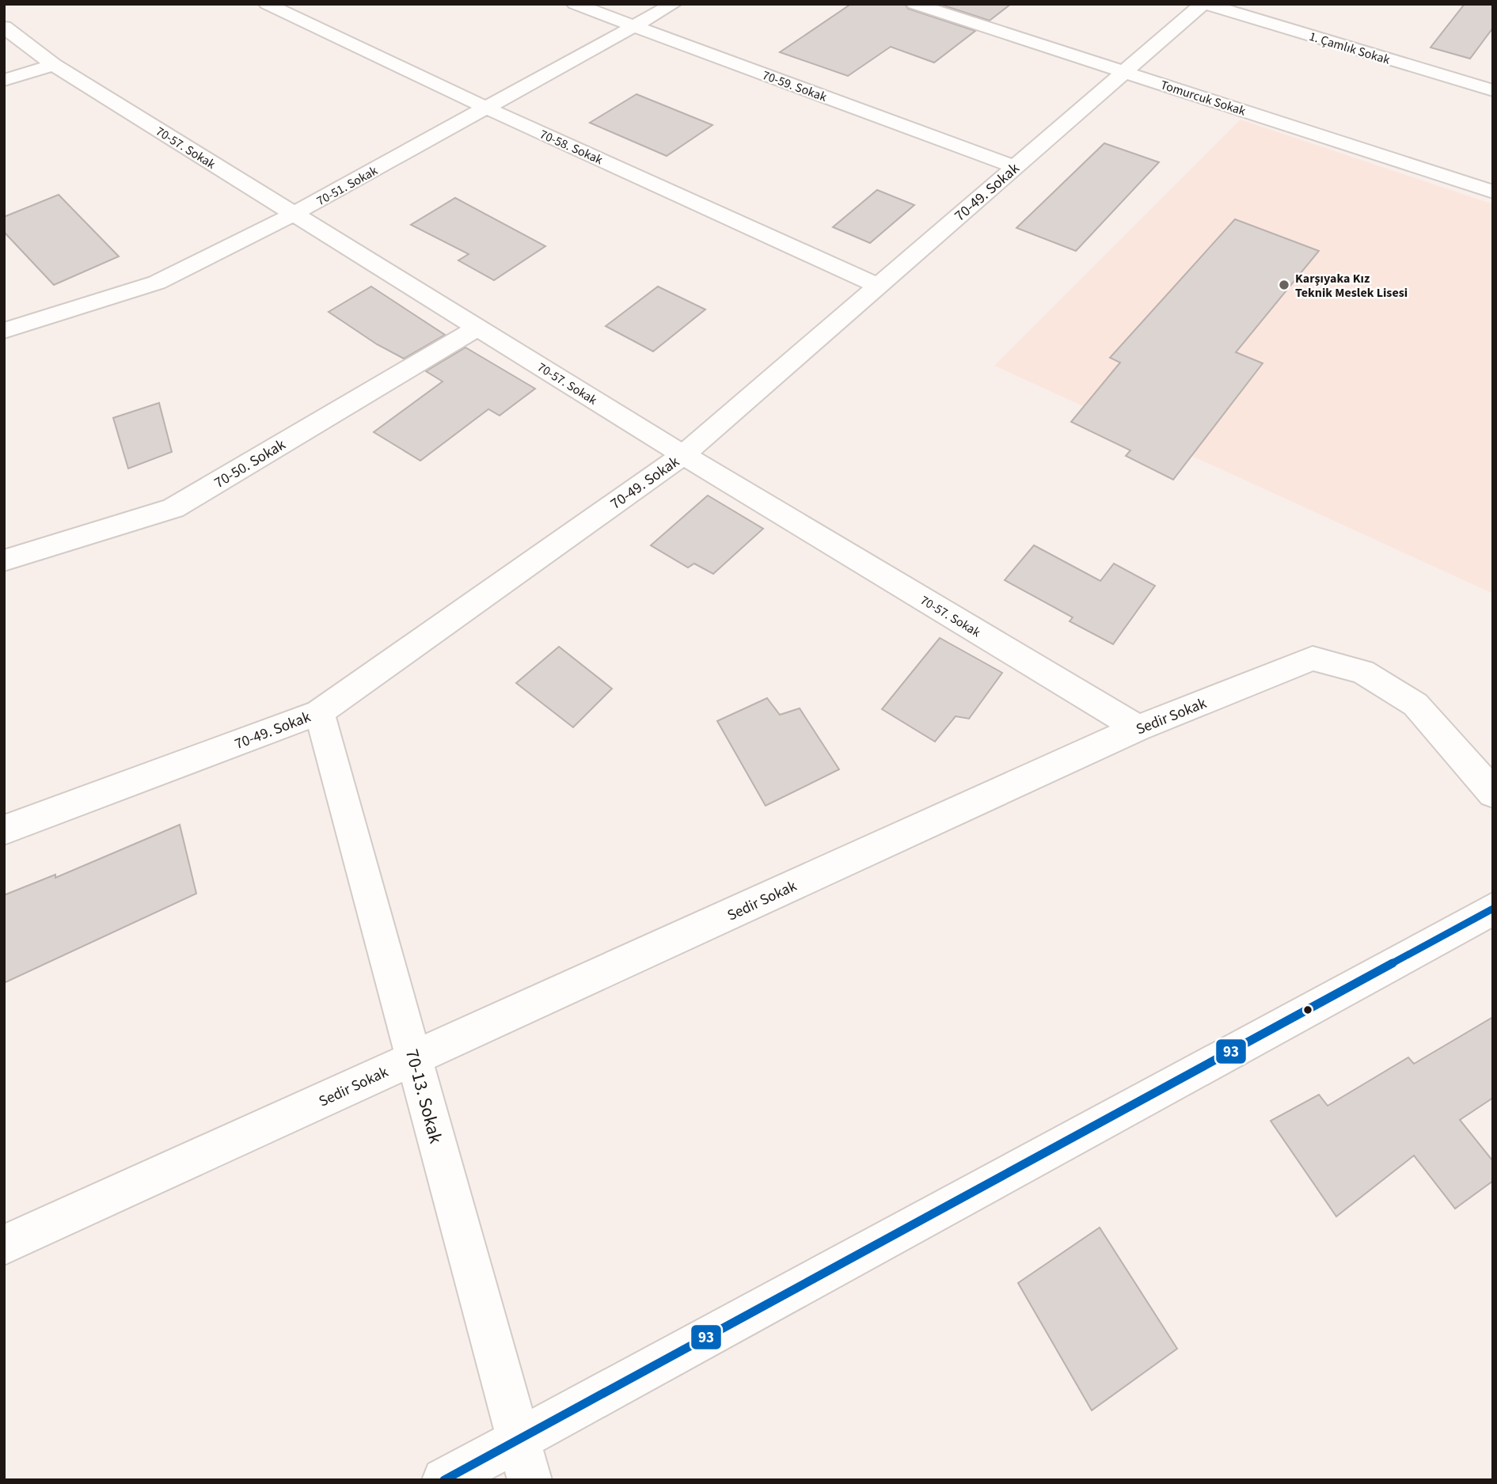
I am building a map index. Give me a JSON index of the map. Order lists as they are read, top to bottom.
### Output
{
  "streets": {
    "street": [
      "1. Çamlık Sokak",
      "70-59. Sokak",
      "Tomurcuk Sokak",
      "70-58. Sokak",
      "70-57. Sokak",
      "70-51. Sokak",
      "70-49. Sokak",
      "70-50. Sokak",
      "Sedir Sokak",
      "70-13. Sokak"
    ]
  },
  "crossings": [
    ["1. Çamlık Sokak", "70-49. Sokak"],
    ["70-59. Sokak", "70-51. Sokak"],
    ["70-59. Sokak", "70-49. Sokak"],
    ["Tomurcuk Sokak", "70-49. Sokak"],
    ["70-58. Sokak", "70-51. Sokak"],
    ["70-58. Sokak", "70-49. Sokak"],
    ["70-57. Sokak", "70-51. Sokak"],
    ["70-57. Sokak", "70-49. Sokak"],
    ["70-57. Sokak", "70-50. Sokak"],
    ["70-57. Sokak", "Sedir Sokak"],
    ["70-49. Sokak", "70-13. Sokak"],
    ["Sedir Sokak", "70-13. Sokak"]
  ],
  "places": ["Karşıyaka Kız Teknik Meslek Lisesi"],
  "lines": ["transit line 93"]
}
